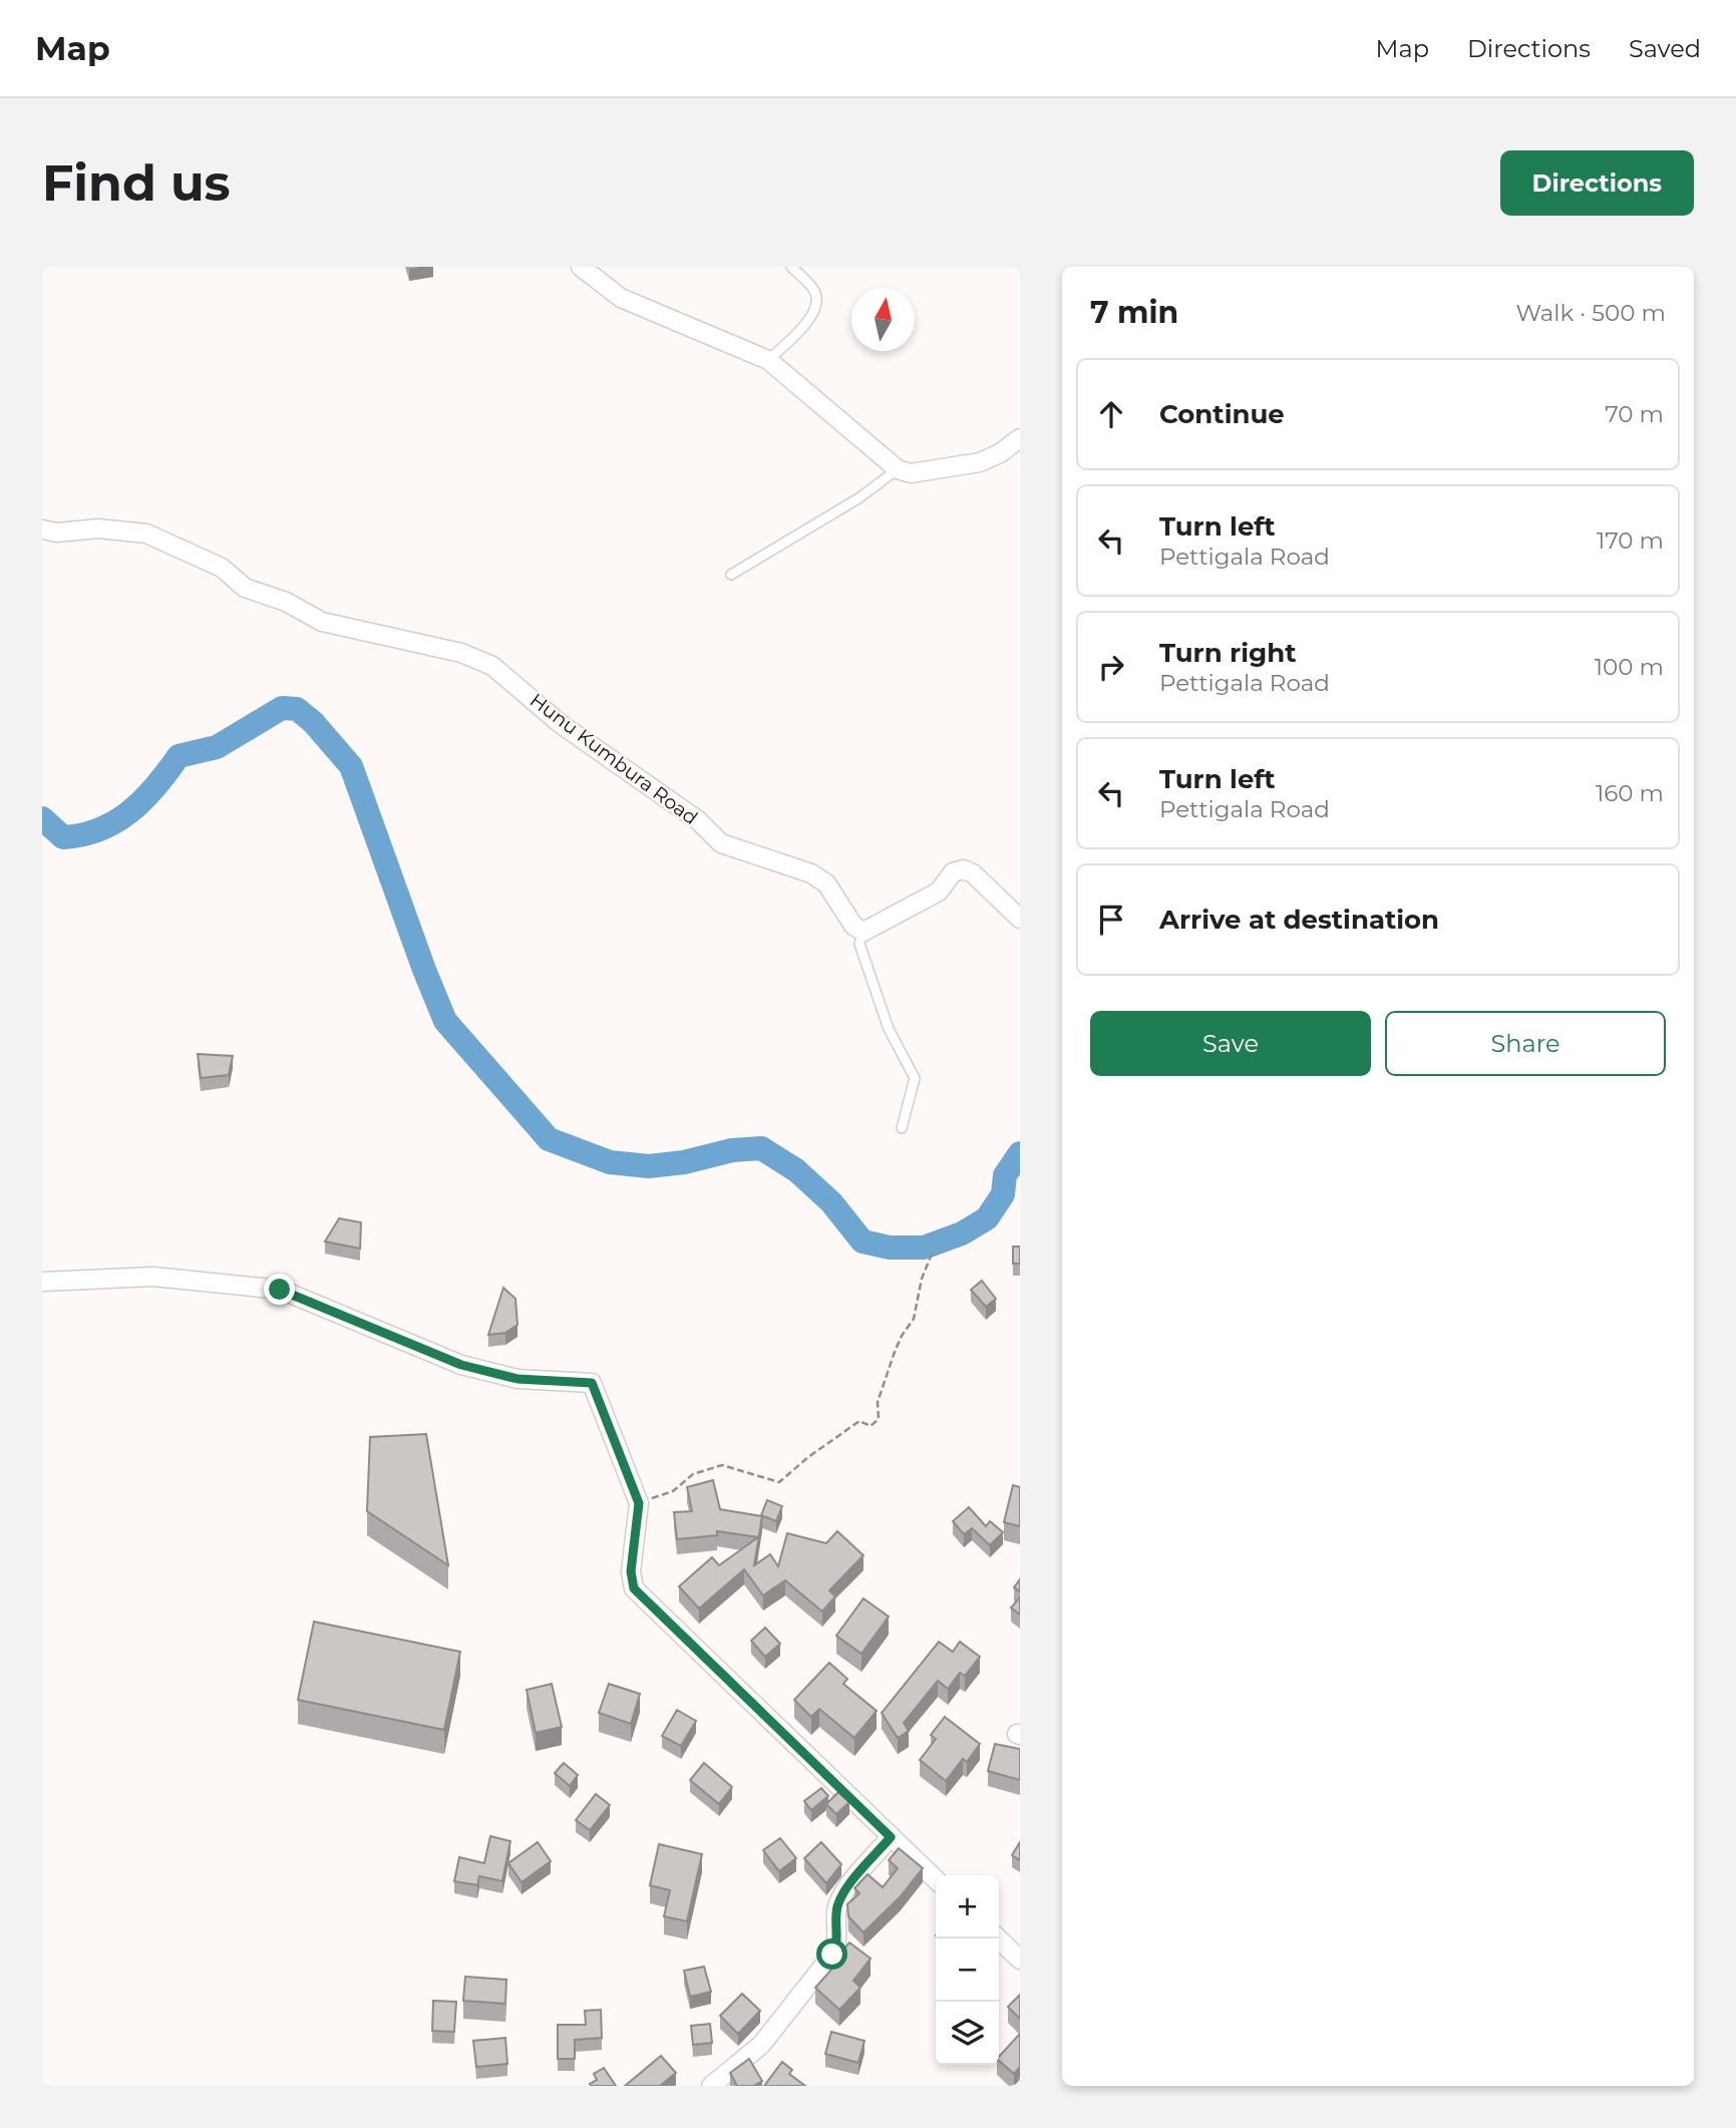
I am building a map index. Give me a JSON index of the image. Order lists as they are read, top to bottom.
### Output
{
  "streets": {
    "street": ["Hunu Kumbura Road"]
  },
  "north": "top",
  "page": {
    "header": "Map",
    "nav": ["Map", "Directions", "Saved"],
    "buttons": [
      "Directions",
      ["Save", "Share"]
    ],
    "title": "Find us",
    "heading": ["7 min", "Walk · 500 m"],
    "list": [
      ["Continue", "70 m"],
      ["Turn left", "Pettigala Road", "170 m"],
      ["Turn right", "Pettigala Road", "100 m"],
      ["Turn left", "Pettigala Road", "160 m"],
      "Arrive at destination"
    ],
    "map_buttons": ["+", "−"]
  }
}
